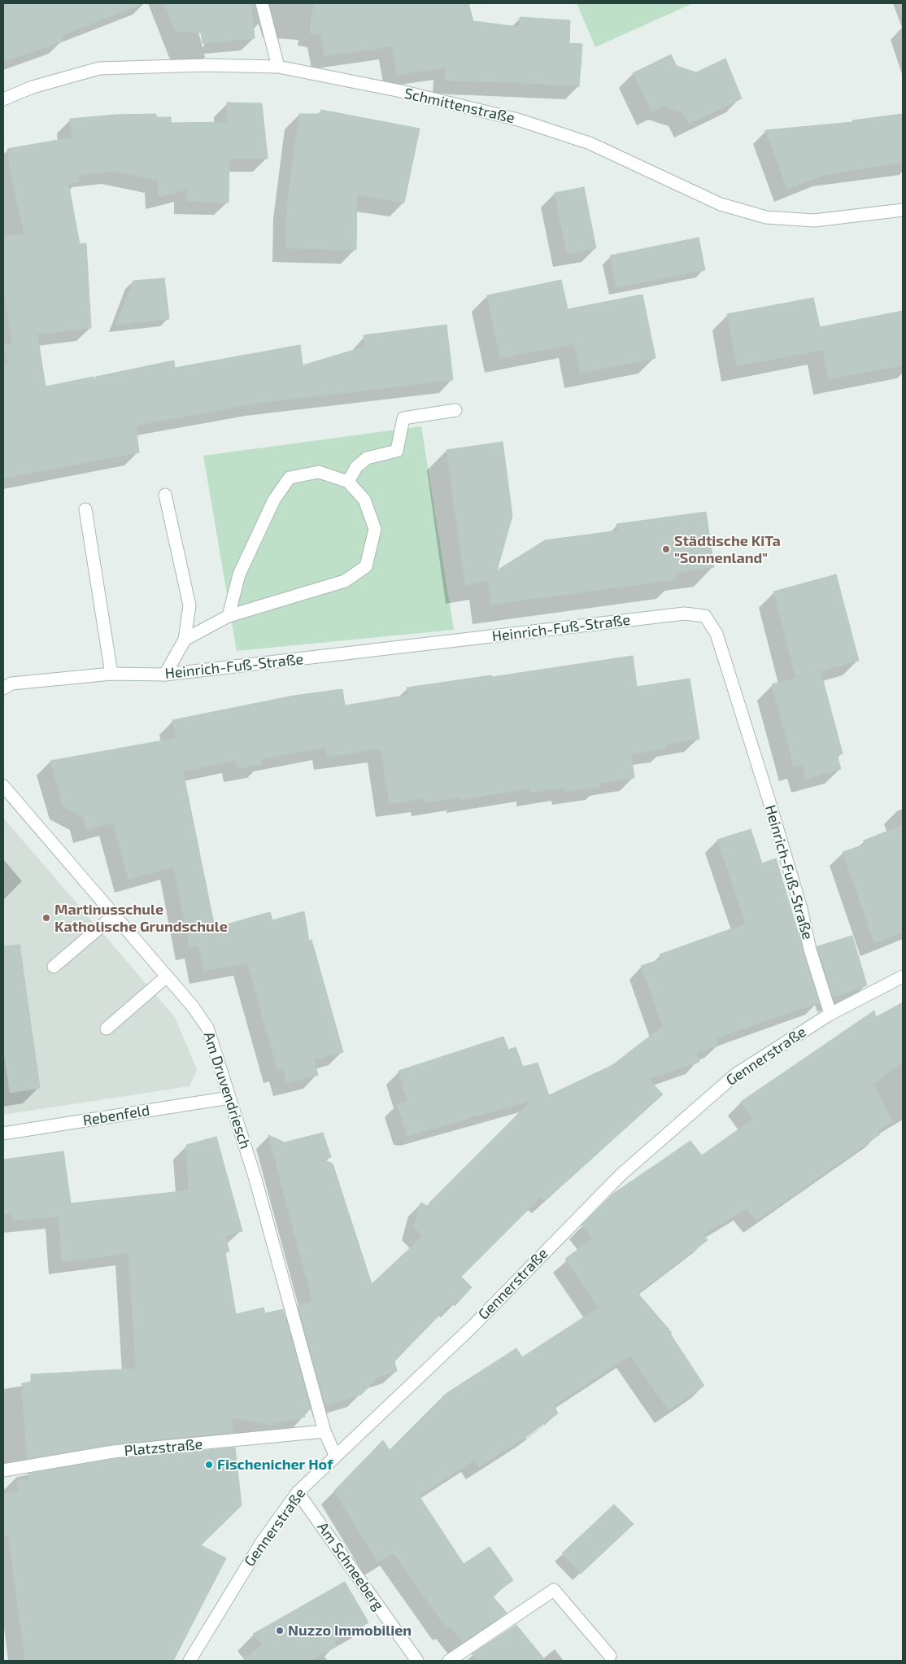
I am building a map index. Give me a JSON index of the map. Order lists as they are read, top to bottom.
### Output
{
  "streets": {
    "street": [
      "Schmittenstraße",
      "Heinrich-Fuß-Straße",
      "Gennerstraße",
      "Am Druvendriesch",
      "Rebenfeld",
      "Platzstraße",
      "Am Schneeberg"
    ]
  },
  "crossings": [
    ["Heinrich-Fuß-Straße", "Gennerstraße"],
    ["Gennerstraße", "Am Druvendriesch"],
    ["Gennerstraße", "Am Schneeberg"],
    ["Am Druvendriesch", "Rebenfeld"],
    ["Am Druvendriesch", "Platzstraße"]
  ],
  "places": [
    "Städtische KiTa \"Sonnenland\"",
    "Martinusschule Katholische Grundschule",
    "Fischenicher Hof",
    "Nuzzo Immobilien"
  ]
}
